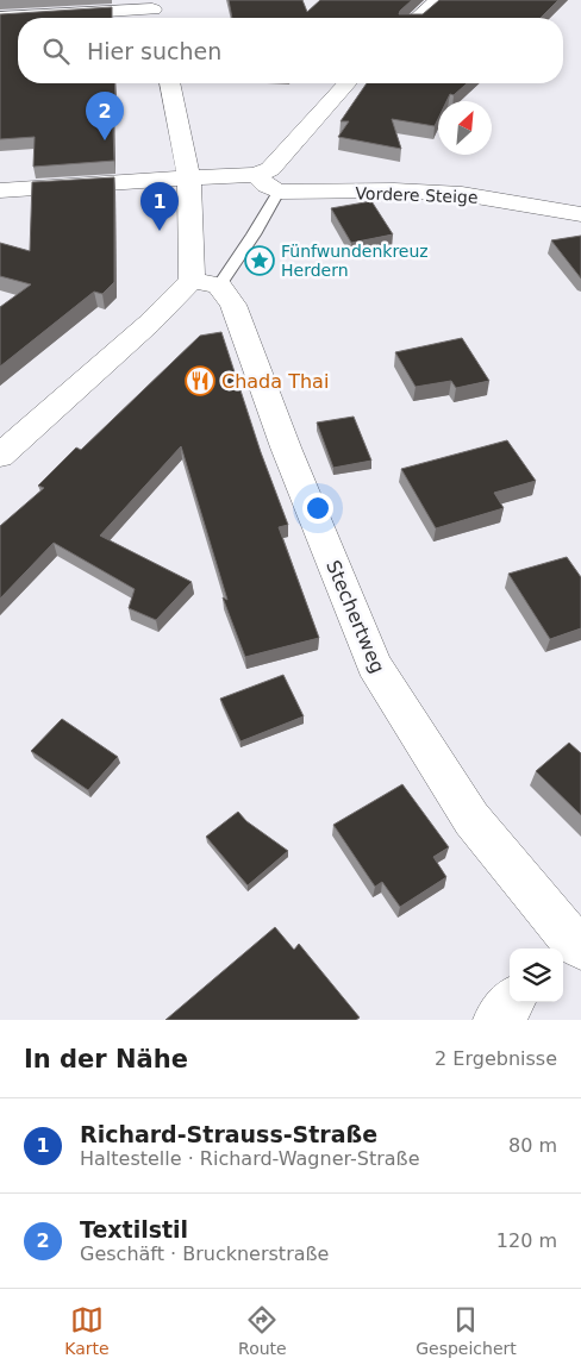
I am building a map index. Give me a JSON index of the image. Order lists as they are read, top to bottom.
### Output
{
  "streets": {
    "street": ["Vordere Steige", "Stechertweg"]
  },
  "places": {
    "place": ["Fünfwundenkreuz Herdern"],
    "restaurant": ["Chada Thai"]
  },
  "north": "top right",
  "page": {
    "search": "Hier suchen",
    "pins": ["2", "1"],
    "heading": ["In der Nähe", "2 Ergebnisse"],
    "list": [
      {
        "mark": "1",
        "name": "Richard-Strauss-Straße",
        "note": "Haltestelle · Richard-Wagner-Straße",
        "value": "80 m"
      },
      {
        "mark": "2",
        "name": "Textilstil",
        "note": "Geschäft · Brucknerstraße",
        "value": "120 m"
      }
    ],
    "nav": ["Karte", "Route", "Gespeichert"]
  }
}
